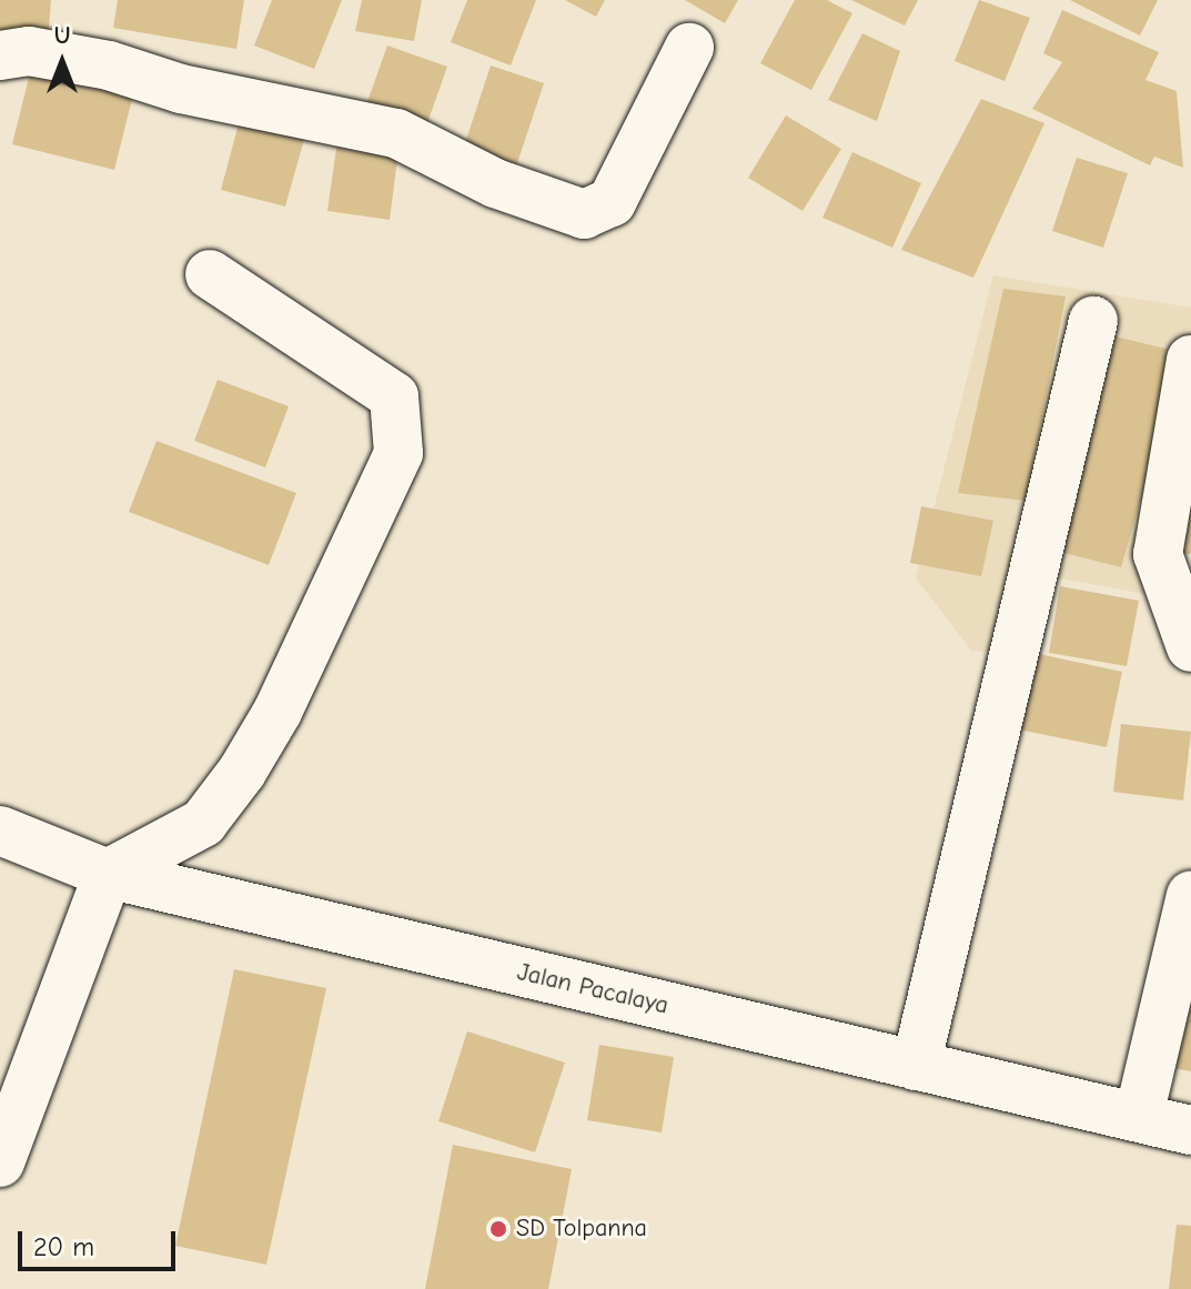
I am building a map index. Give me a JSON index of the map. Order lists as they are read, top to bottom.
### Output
{
  "streets": {
    "street": ["Jalan Pacalaya"]
  },
  "places": ["SD Tolpanna"],
  "scale_bar": "20 m",
  "north": "top"
}
